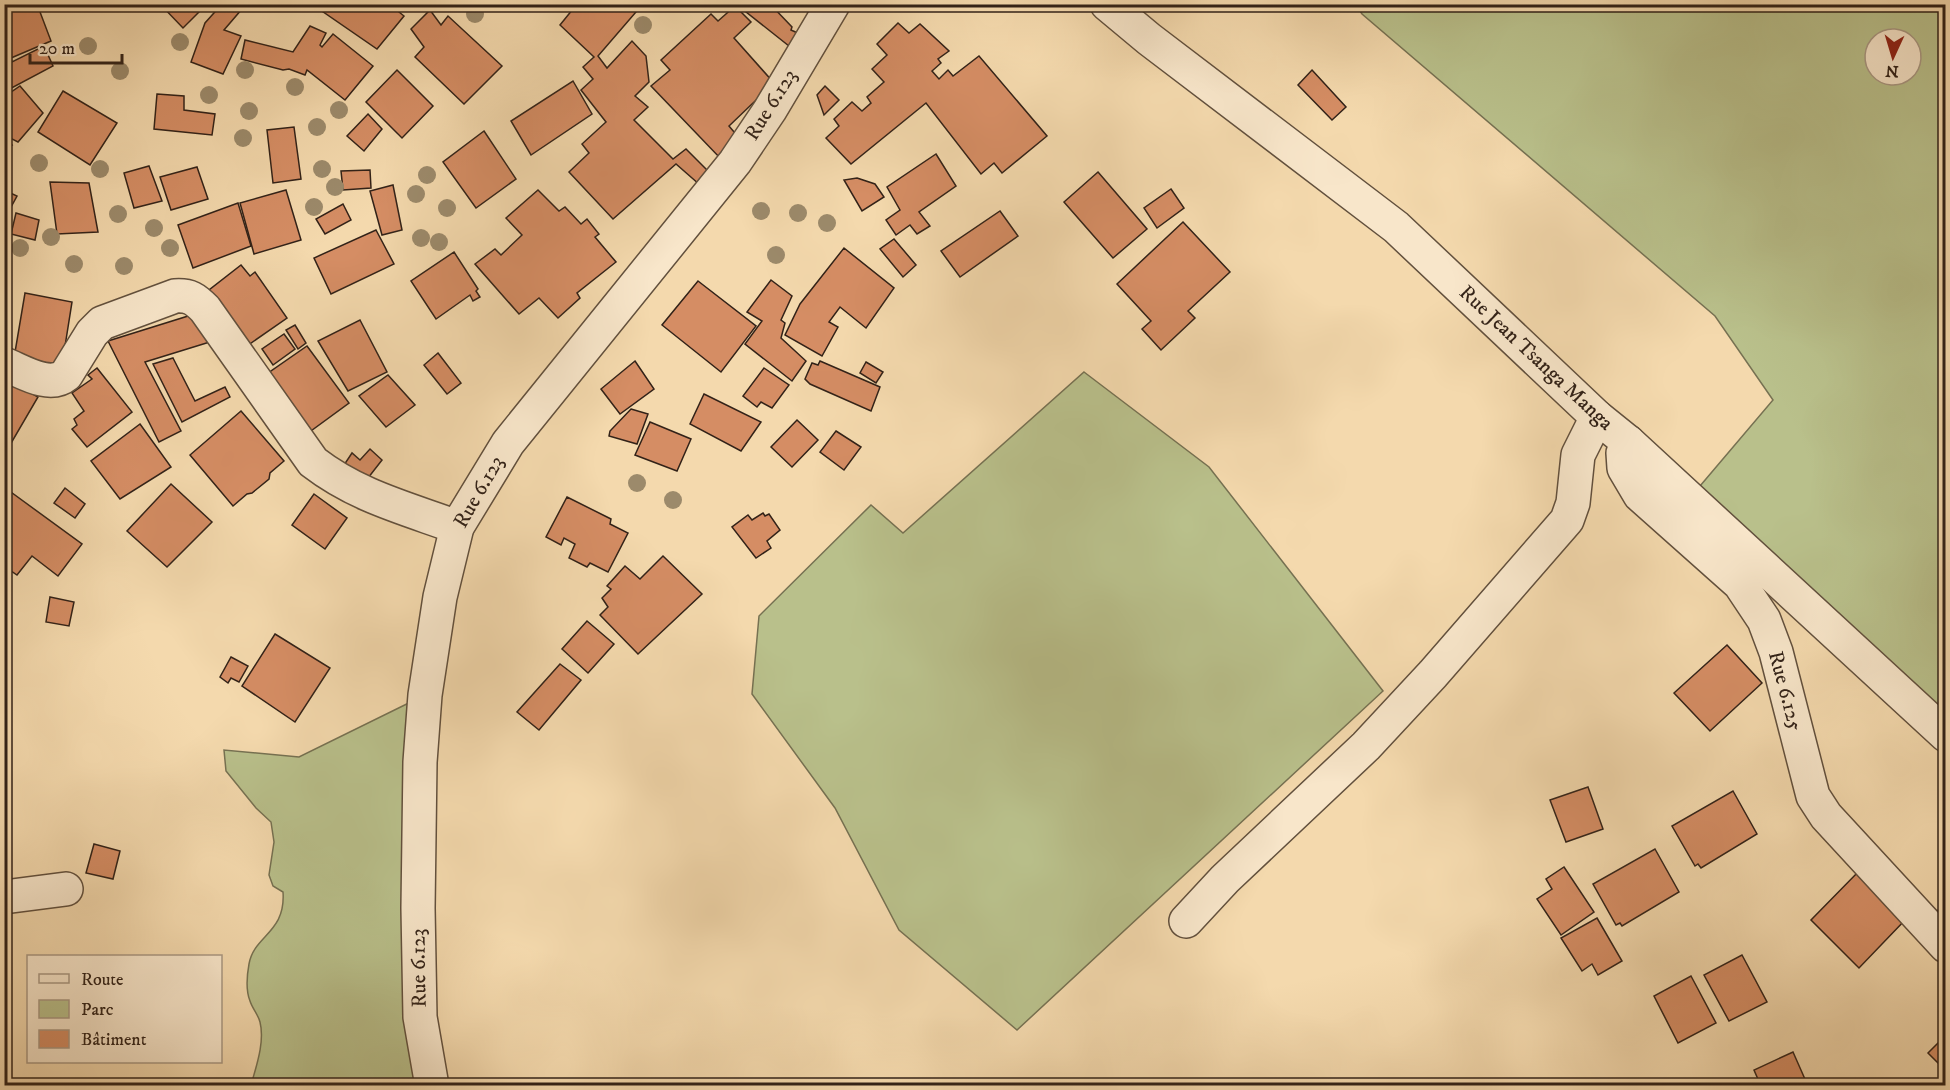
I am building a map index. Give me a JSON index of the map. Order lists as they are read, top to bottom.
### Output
{
  "streets": {
    "street": ["Rue 6.123", "Rue Jean Tsanga Manga", "Rue 6.125"]
  },
  "crossings": [
    ["Rue Jean Tsanga Manga", "Rue 6.125"]
  ],
  "legend": ["Route", "Parc", "Bâtiment"],
  "scale_bar": "20 m",
  "north": "bottom"
}
